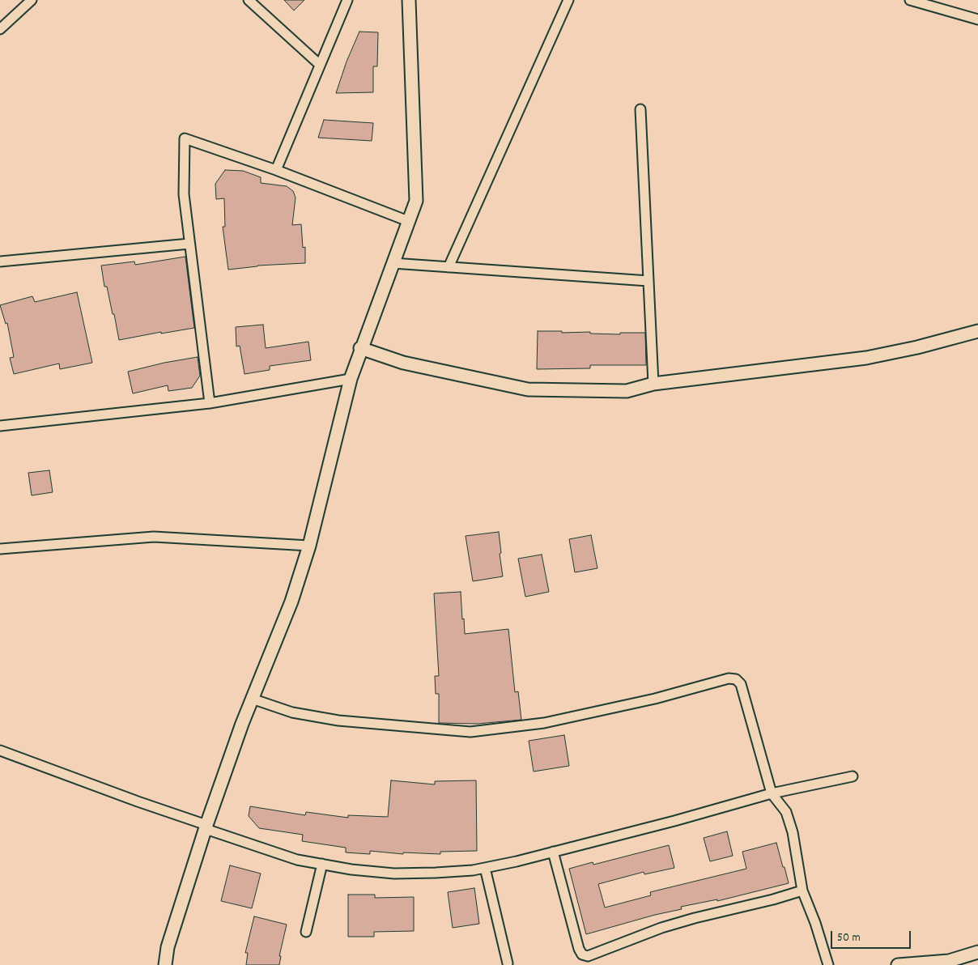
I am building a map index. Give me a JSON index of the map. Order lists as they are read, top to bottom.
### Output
{
  "scale_bar": "50 m"
}
